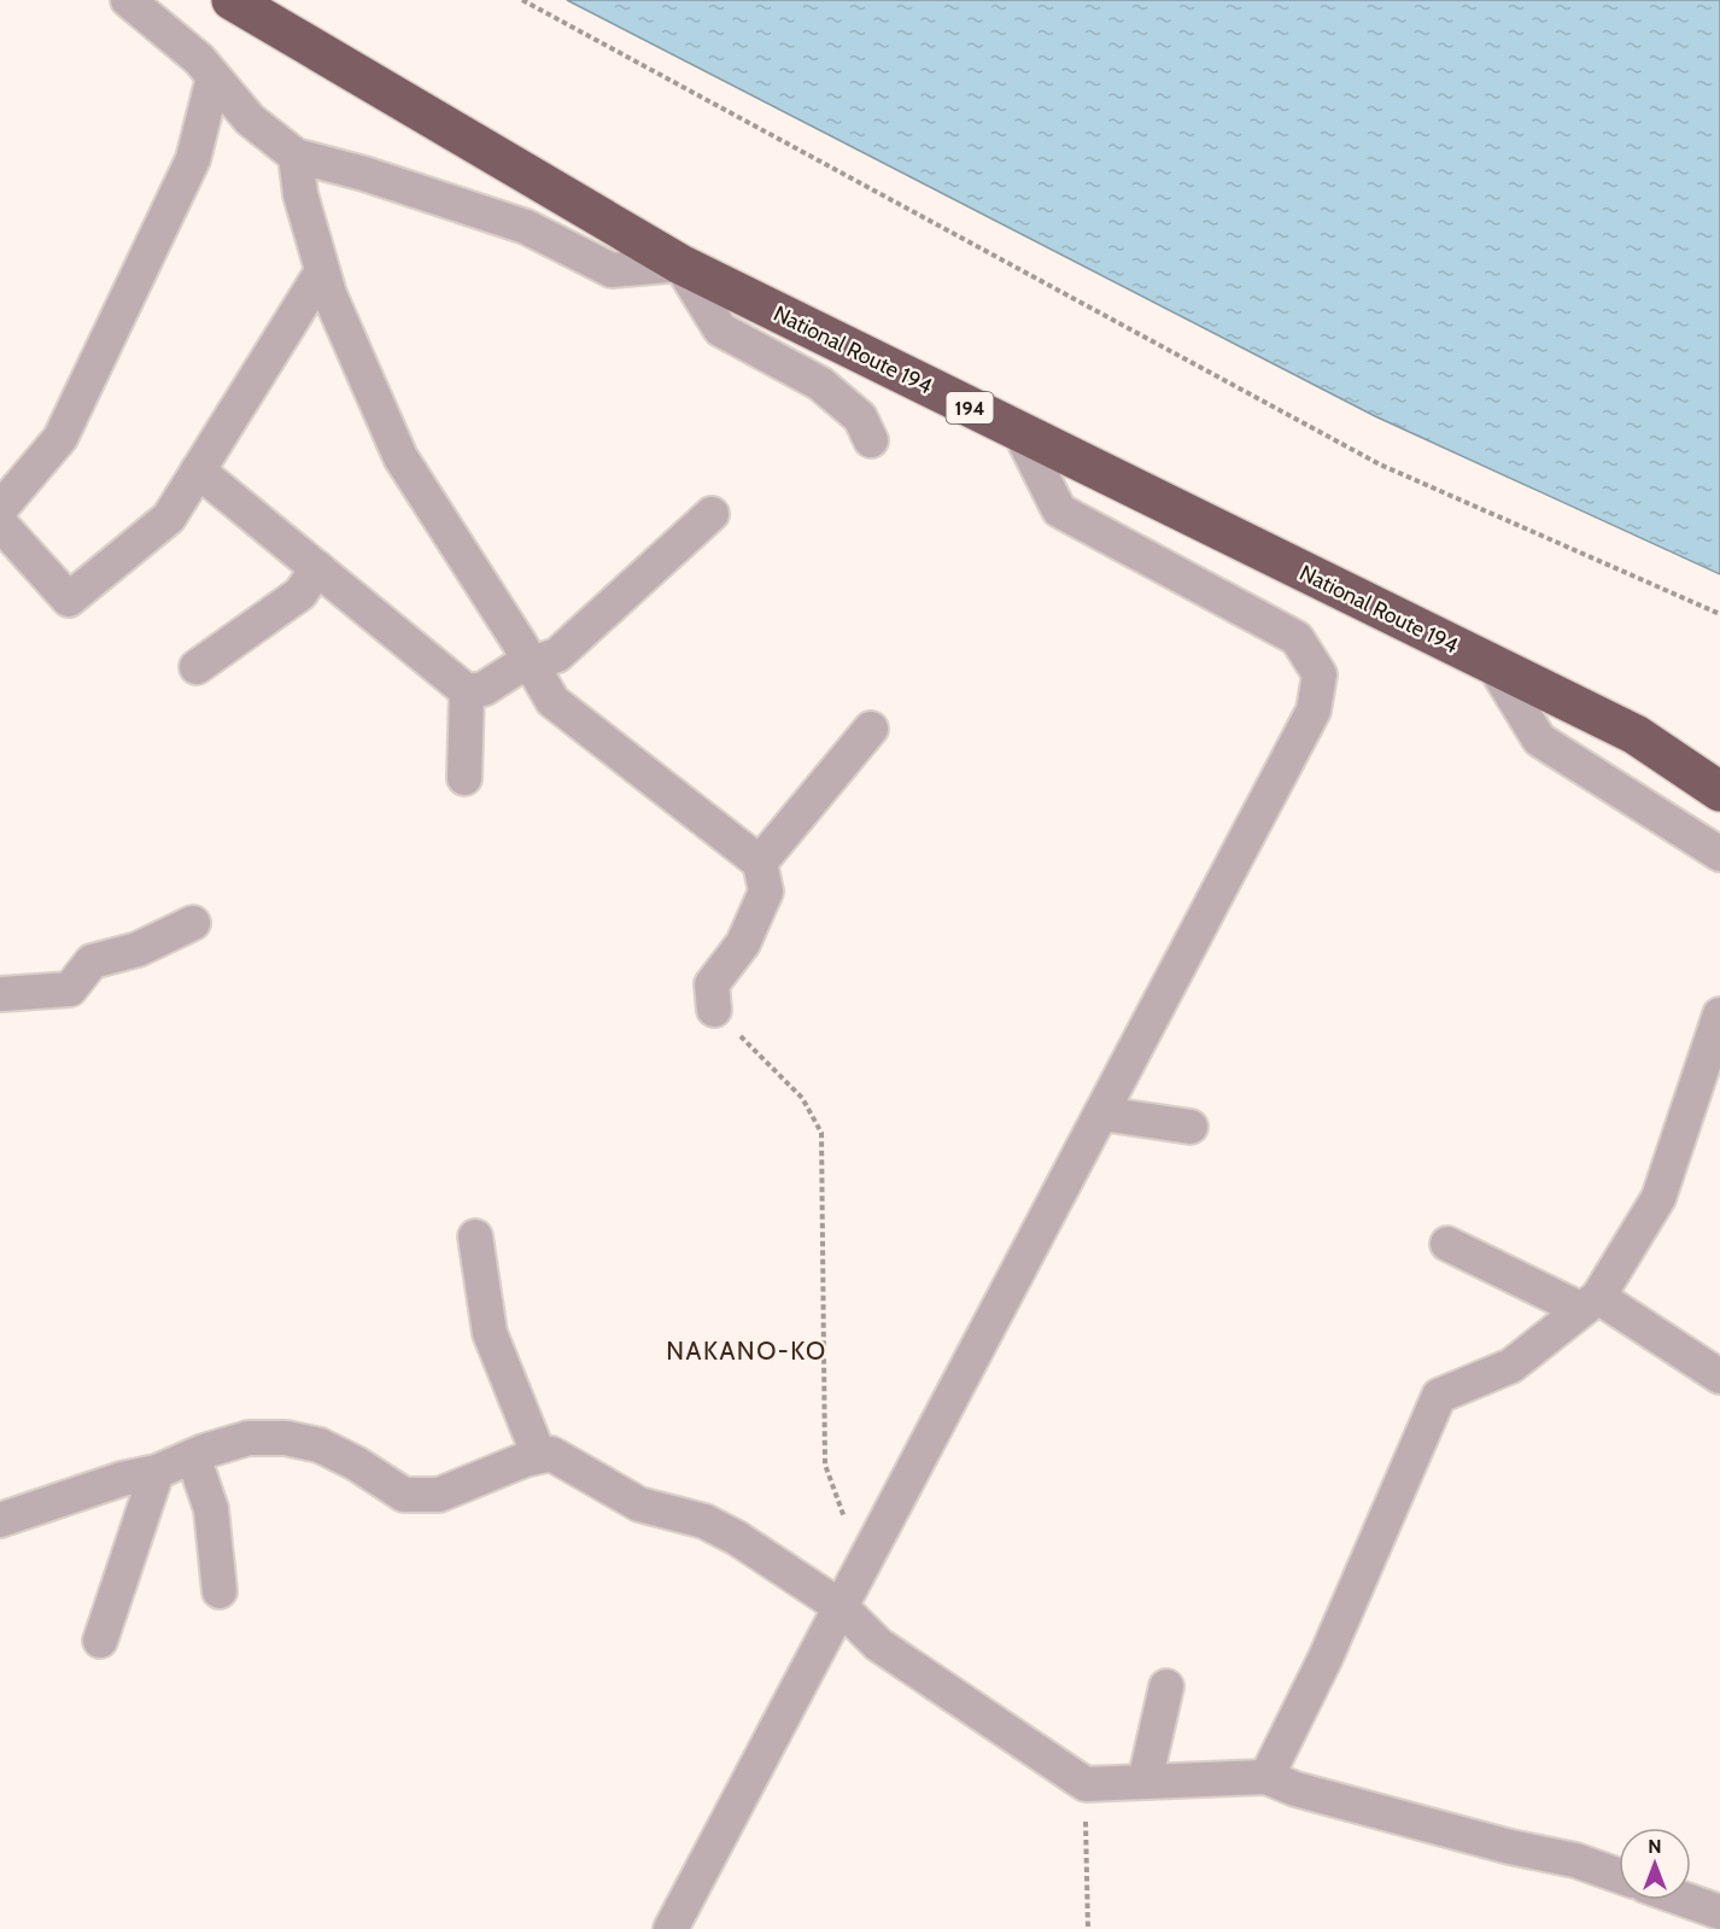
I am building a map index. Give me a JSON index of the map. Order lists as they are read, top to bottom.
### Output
{
  "streets": {
    "highway": ["National Route 194", "194"]
  },
  "districts": ["NAKANO-KO"],
  "north": "top"
}
